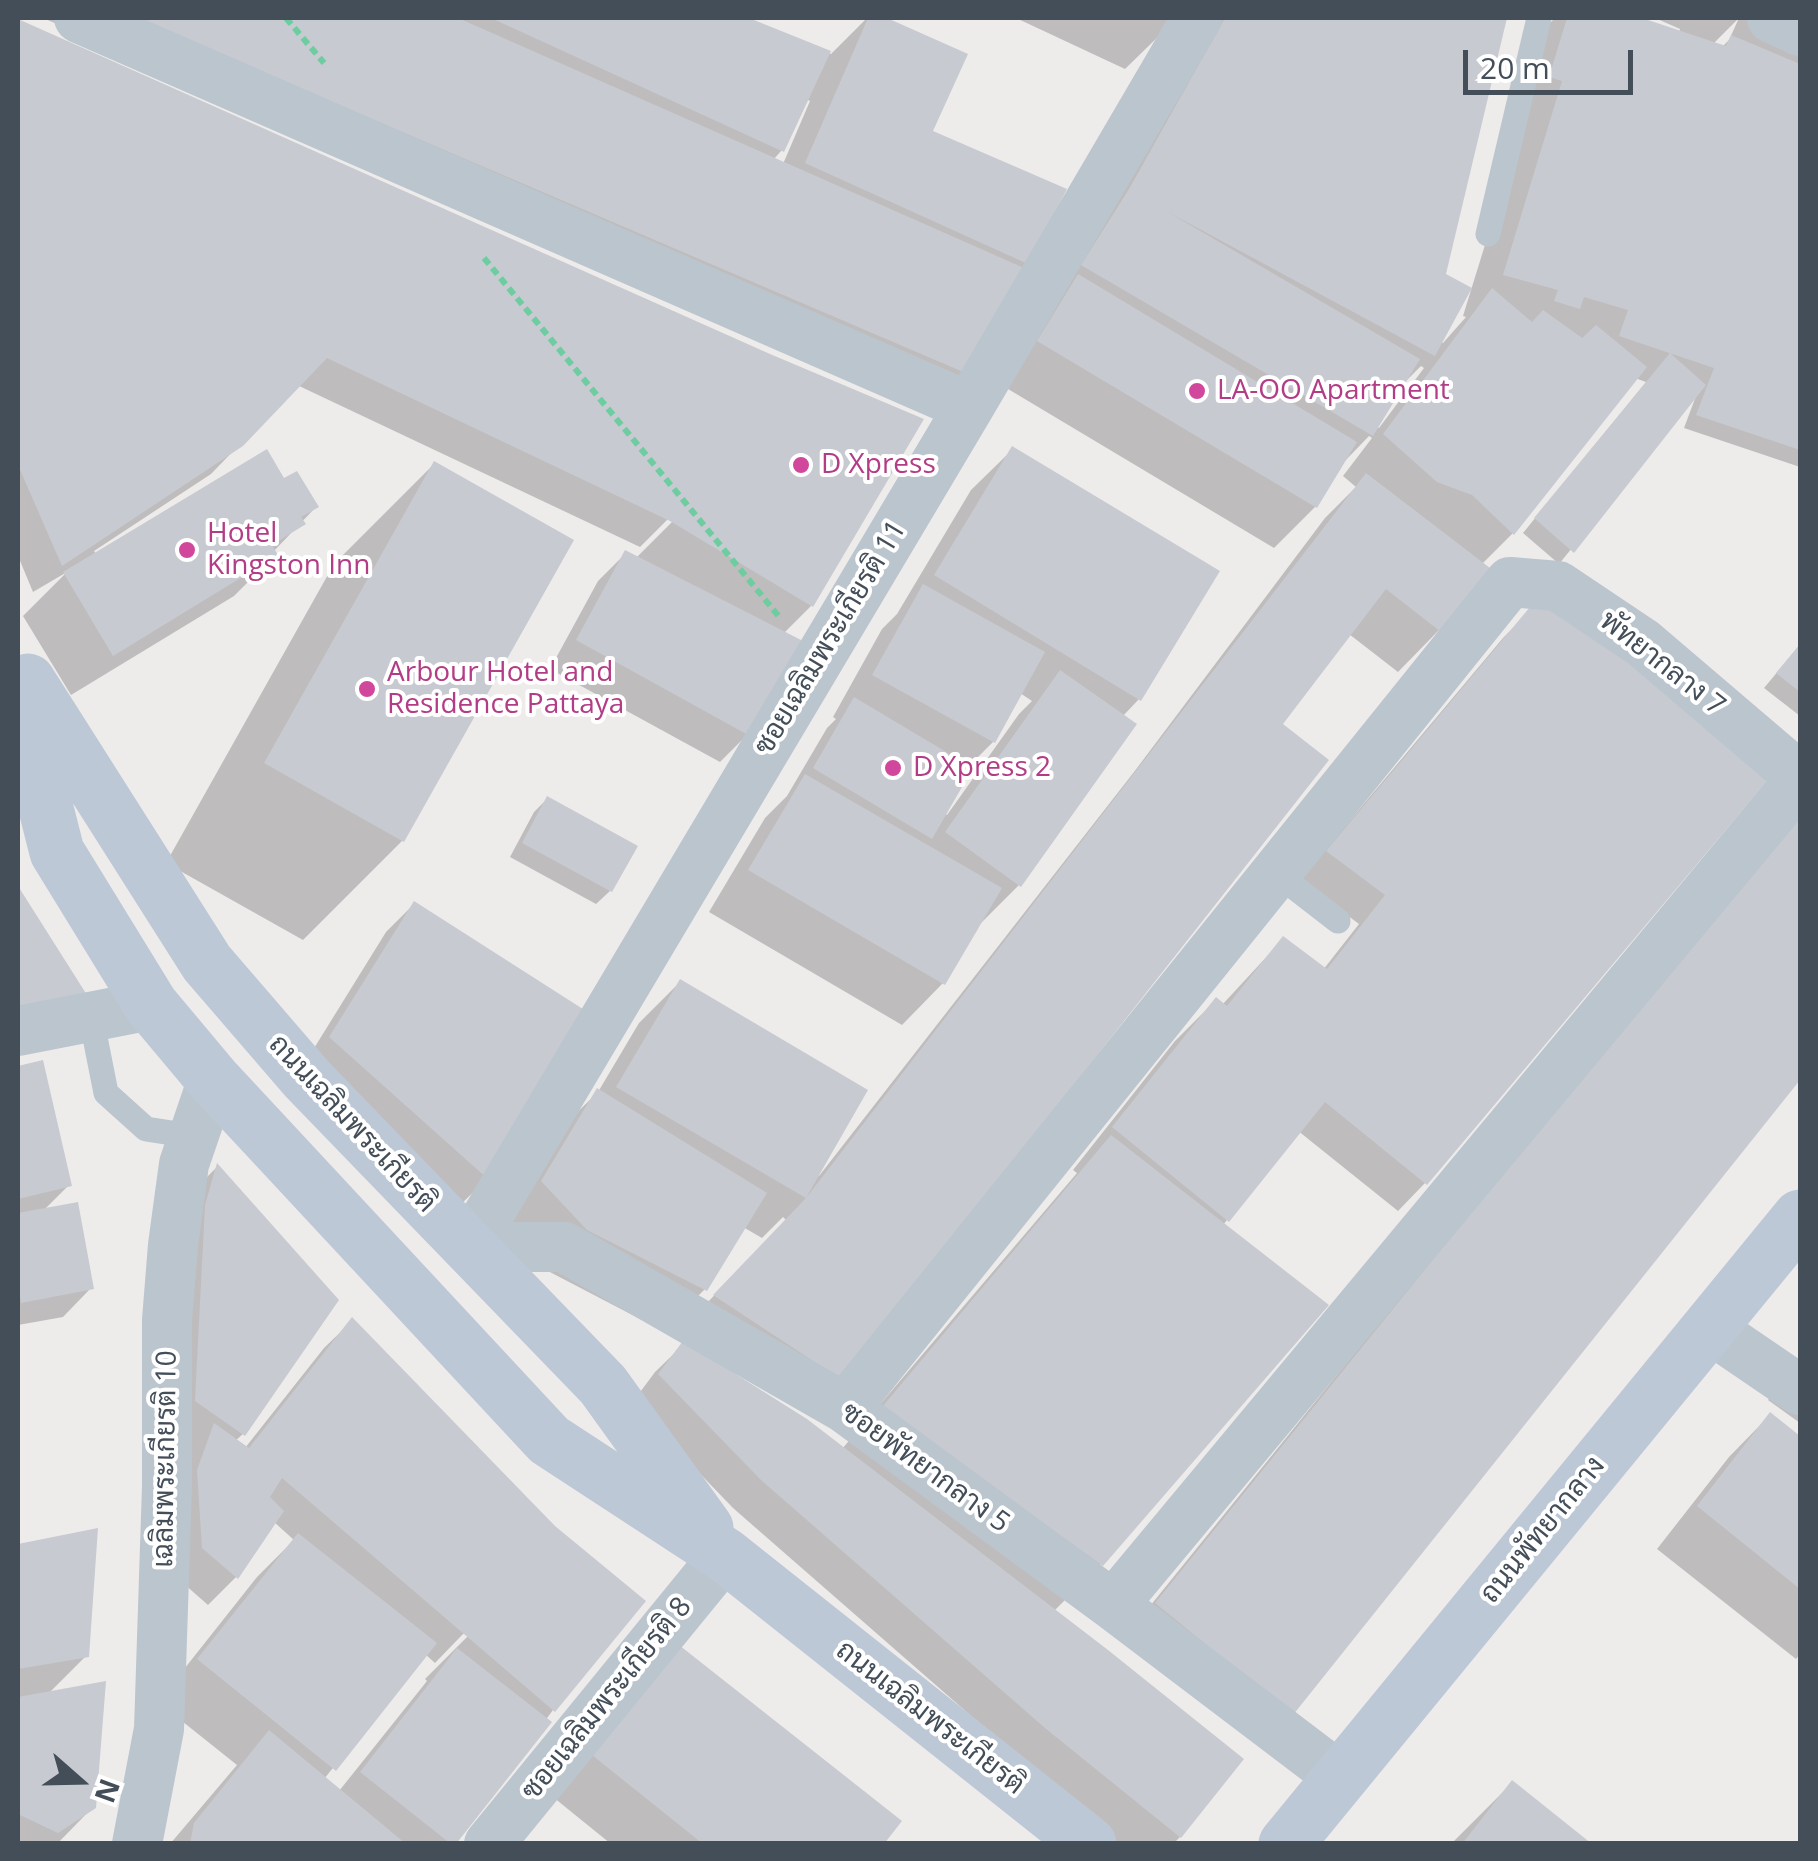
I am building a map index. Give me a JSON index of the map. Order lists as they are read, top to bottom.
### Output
{
  "streets": {
    "main road": ["ถนนเฉลิมพระเกียรติ", "ถนนพัทยากลาง"],
    "street": [
      "ซอยเฉลิมพระเกียรติ 11",
      "พัทยากลาง 7",
      "เฉลิมพระเกียรติ 10",
      "ซอยพัทยากลาง 5",
      "ซอยเฉลิมพระเกียรติ 8"
    ]
  },
  "crossings": [
    ["ซอยเฉลิมพระเกียรติ 11", "ถนนเฉลิมพระเกียรติ"],
    ["ซอยเฉลิมพระเกียรติ 11", "ซอยพัทยากลาง 5"],
    ["ถนนเฉลิมพระเกียรติ", "เฉลิมพระเกียรติ 10"],
    ["ถนนเฉลิมพระเกียรติ", "ซอยพัทยากลาง 5"],
    ["ถนนเฉลิมพระเกียรติ", "ซอยเฉลิมพระเกียรติ 8"],
    ["ซอยพัทยากลาง 5", "ถนนพัทยากลาง"]
  ],
  "places": [
    "LA-OO Apartment",
    "D Xpress",
    "Hotel Kingston Inn",
    "Arbour Hotel and Residence Pattaya",
    "D Xpress 2"
  ],
  "scale_bar": "20 m",
  "north": "right"
}
